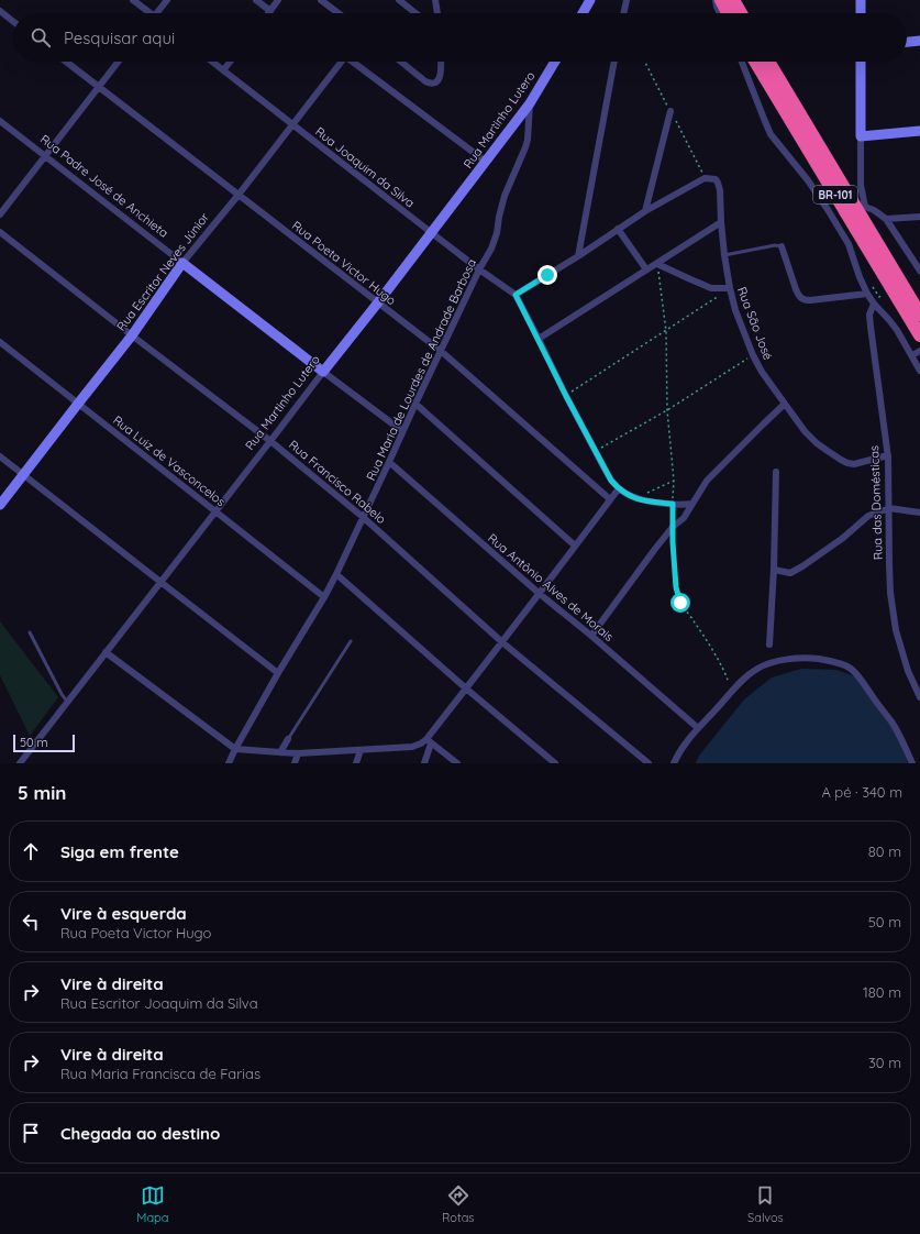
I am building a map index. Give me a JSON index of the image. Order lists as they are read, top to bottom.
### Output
{
  "streets": {
    "highway": ["BR-101"],
    "street": [
      "Rua Martinho Lutero",
      "Rua Joaquim da Silva",
      "Rua Padre José de Anchieta",
      "Rua Poeta Victor Hugo",
      "Rua Escritor Neves Júnior",
      "Rua São José",
      "Rua Maria de Lourdes de Andrade Barbosa",
      "Rua Luiz de Vasconcelos",
      "Rua Francisco Rabelo",
      "Rua das Domésticas",
      "Rua Antônio Alves de Morais"
    ]
  },
  "crossings": [
    ["Rua Martinho Lutero", "Rua Joaquim da Silva"],
    ["Rua Martinho Lutero", "Rua Padre José de Anchieta"],
    ["Rua Martinho Lutero", "Rua Poeta Victor Hugo"],
    ["Rua Martinho Lutero", "Rua Maria de Lourdes de Andrade Barbosa"],
    ["Rua Martinho Lutero", "Rua Luiz de Vasconcelos"],
    ["Rua Martinho Lutero", "Rua Francisco Rabelo"],
    ["Rua Joaquim da Silva", "Rua Escritor Neves Júnior"],
    ["Rua Joaquim da Silva", "Rua Maria de Lourdes de Andrade Barbosa"],
    ["Rua Padre José de Anchieta", "Rua Escritor Neves Júnior"],
    ["Rua Padre José de Anchieta", "Rua Maria de Lourdes de Andrade Barbosa"],
    ["Rua Poeta Victor Hugo", "Rua Escritor Neves Júnior"],
    ["Rua Poeta Victor Hugo", "Rua Maria de Lourdes de Andrade Barbosa"],
    ["Rua Escritor Neves Júnior", "Rua Luiz de Vasconcelos"],
    ["Rua Escritor Neves Júnior", "Rua Francisco Rabelo"],
    ["Rua São José", "Rua das Domésticas"],
    ["Rua Maria de Lourdes de Andrade Barbosa", "Rua Luiz de Vasconcelos"],
    ["Rua Maria de Lourdes de Andrade Barbosa", "Rua Francisco Rabelo"],
    ["Rua Maria de Lourdes de Andrade Barbosa", "Rua Antônio Alves de Morais"]
  ],
  "scale_bar": "50 m",
  "page": {
    "search": "Pesquisar aqui",
    "scale": "50 m",
    "heading": ["5 min", "A pé · 340 m"],
    "list": [
      ["Siga em frente", "80 m"],
      ["Vire à esquerda", "Rua Poeta Victor Hugo", "50 m"],
      ["Vire à direita", "Rua Escritor Joaquim da Silva", "180 m"],
      ["Vire à direita", "Rua Maria Francisca de Farias", "30 m"],
      "Chegada ao destino"
    ],
    "nav": ["Mapa", "Rotas", "Salvos"]
  }
}
